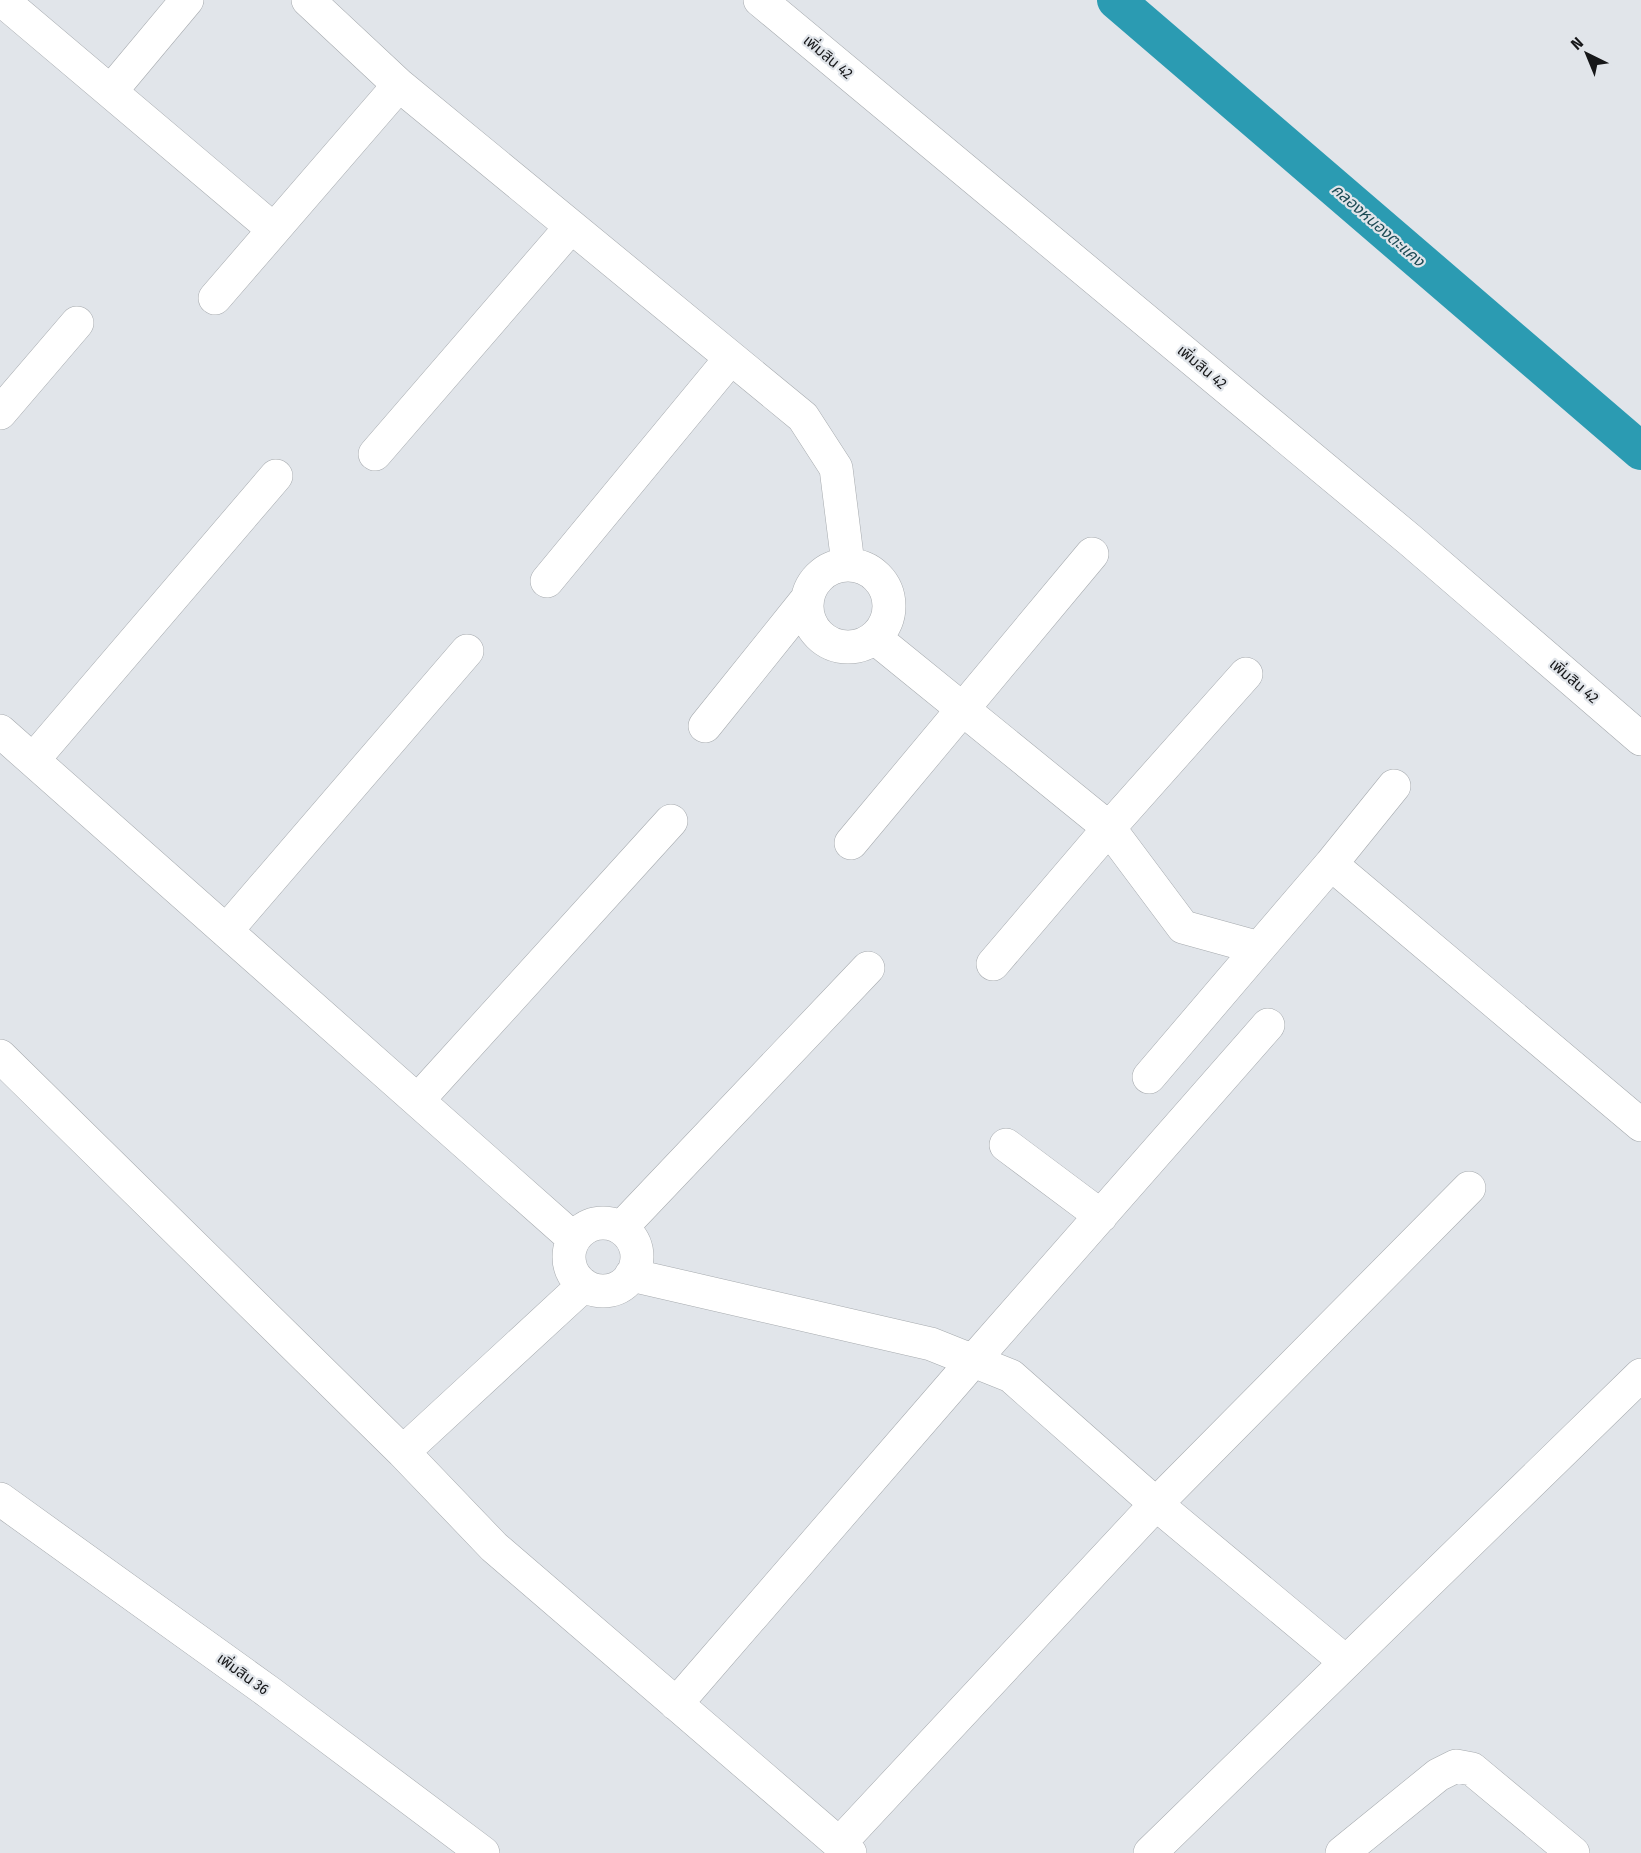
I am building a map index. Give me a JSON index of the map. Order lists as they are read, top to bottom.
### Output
{
  "streets": {
    "street": ["เพิ่มสิน 42", "เพิ่มสิน 36"]
  },
  "water": ["คลองหนองตะแคง"],
  "north": "top left"
}
